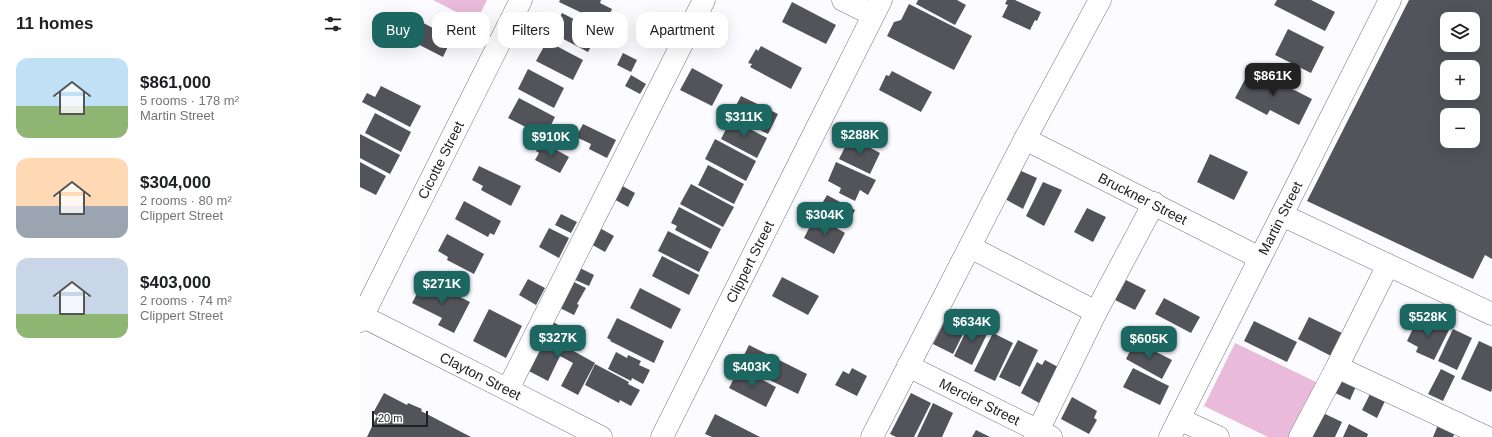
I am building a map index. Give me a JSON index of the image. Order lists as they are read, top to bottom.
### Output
{
  "streets": {
    "street": [
      "Cicotte Street",
      "Bruckner Street",
      "Martin Street",
      "Clippert Street",
      "Clayton Street",
      "Mercier Street"
    ]
  },
  "crossings": [
    ["Cicotte Street", "Clayton Street"],
    ["Bruckner Street", "Martin Street"]
  ],
  "scale_bar": "20 m",
  "page": {
    "heading": "11 homes",
    "map_buttons": ["+", "−"],
    "chip": [
      "Buy",
      "Rent",
      "Filters",
      "New",
      "Apartment"
    ],
    "list": [
      {
        "name": "$861,000",
        "note": "5 rooms · 178 m² · Martin Street"
      },
      {
        "name": "$304,000",
        "note": "2 rooms · 80 m² · Clippert Street"
      },
      {
        "name": "$403,000",
        "note": "2 rooms · 74 m² · Clippert Street"
      }
    ],
    "price": [
      "$861K",
      "$311K",
      "$288K",
      "$910K",
      "$304K",
      "$271K",
      "$528K",
      "$634K",
      "$327K",
      "$605K",
      "$403K"
    ],
    "scale": "20 m"
  }
}
